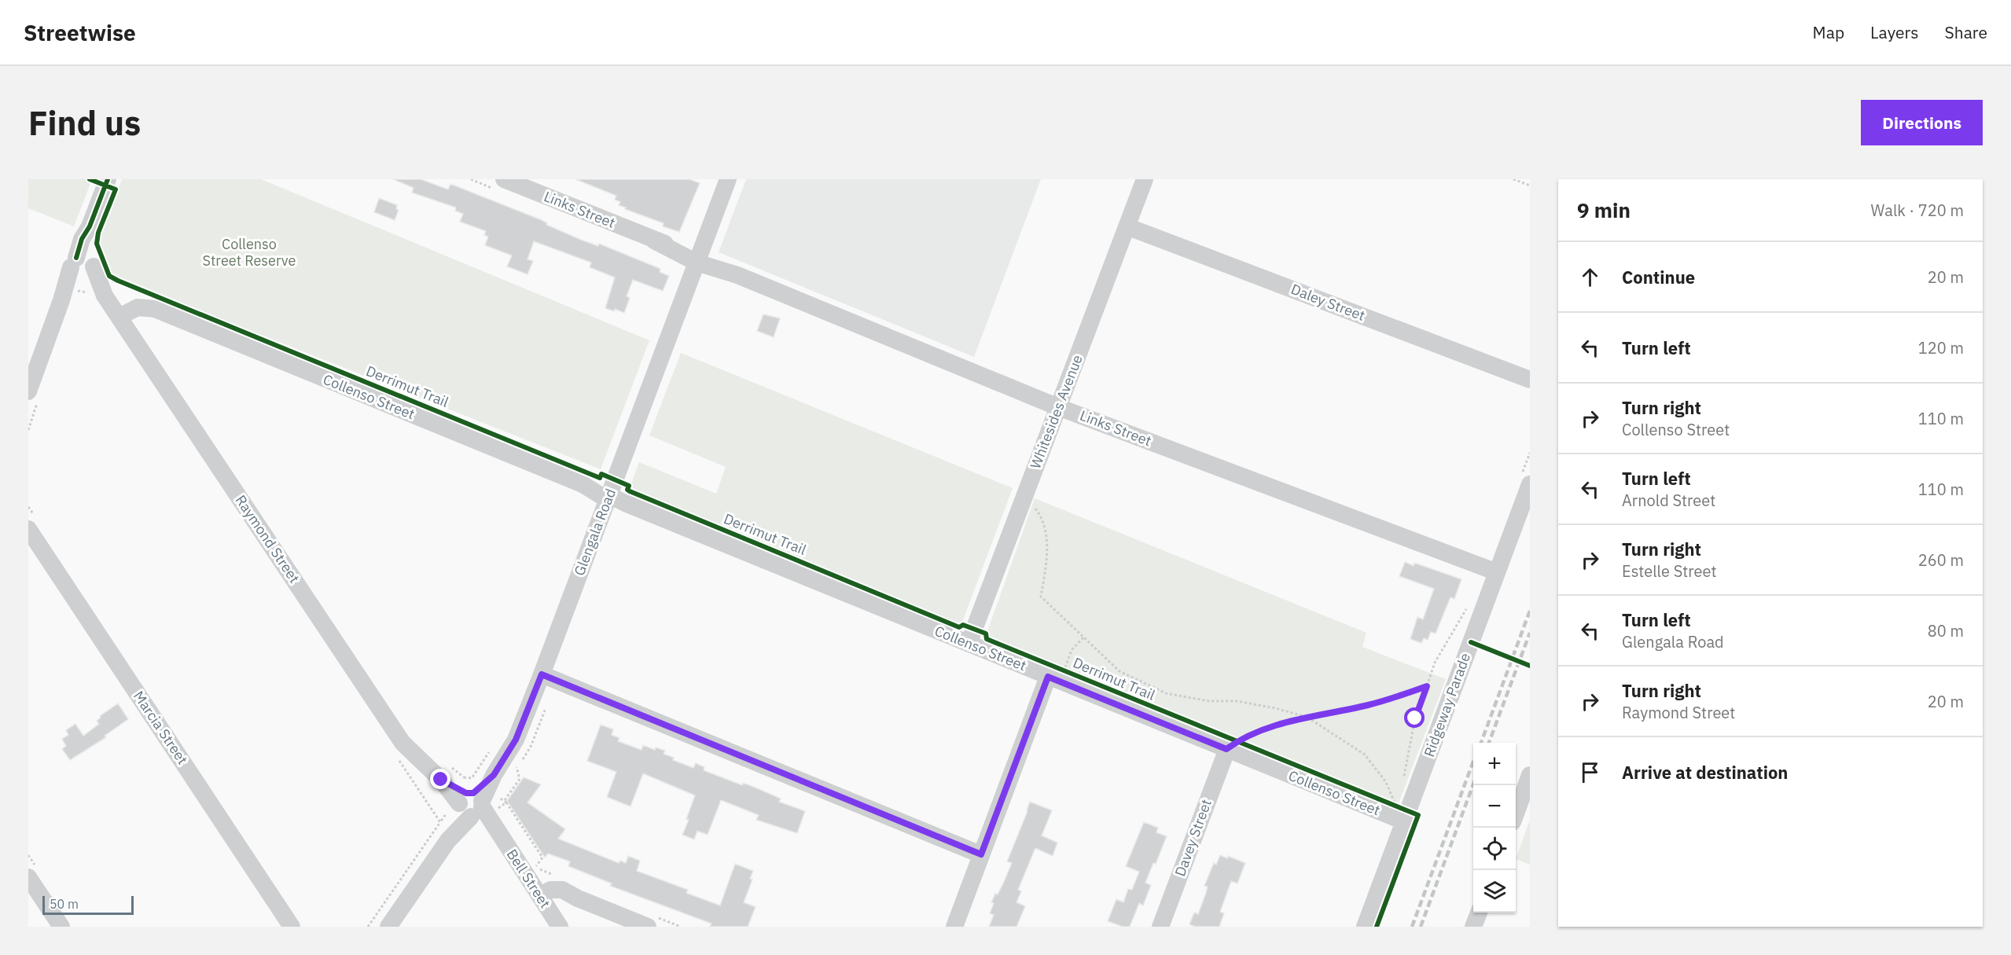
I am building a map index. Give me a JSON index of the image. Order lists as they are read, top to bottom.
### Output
{
  "streets": {
    "street": [
      "Links Street",
      "Daley Street",
      "Collenso Street",
      "Whitesides Avenue",
      "Glengala Road",
      "Raymond Street",
      "Ridgeway Parade",
      "Marcia Street",
      "Davey Street",
      "Bell Street"
    ],
    "cycle path": ["Derrimut Trail"]
  },
  "crossings": [
    ["Links Street", "Whitesides Avenue"],
    ["Links Street", "Glengala Road"],
    ["Links Street", "Ridgeway Parade"],
    ["Daley Street", "Whitesides Avenue"],
    ["Collenso Street", "Whitesides Avenue"],
    ["Collenso Street", "Glengala Road"],
    ["Collenso Street", "Raymond Street"],
    ["Collenso Street", "Ridgeway Parade"],
    ["Collenso Street", "Davey Street"],
    ["Glengala Road", "Raymond Street"],
    ["Glengala Road", "Bell Street"],
    ["Raymond Street", "Bell Street"]
  ],
  "parks": ["Collenso Street Reserve"],
  "scale_bar": "50 m",
  "page": {
    "header": "Streetwise",
    "nav": ["Map", "Layers", "Share"],
    "buttons": "Directions",
    "title": "Find us",
    "heading": ["9 min", "Walk · 720 m"],
    "list": [
      ["Continue", "20 m"],
      ["Turn left", "120 m"],
      ["Turn right", "Collenso Street", "110 m"],
      ["Turn left", "Arnold Street", "110 m"],
      ["Turn right", "Estelle Street", "260 m"],
      ["Turn left", "Glengala Road", "80 m"],
      ["Turn right", "Raymond Street", "20 m"],
      "Arrive at destination"
    ],
    "map_buttons": ["+", "−"],
    "scale": "50 m"
  }
}
